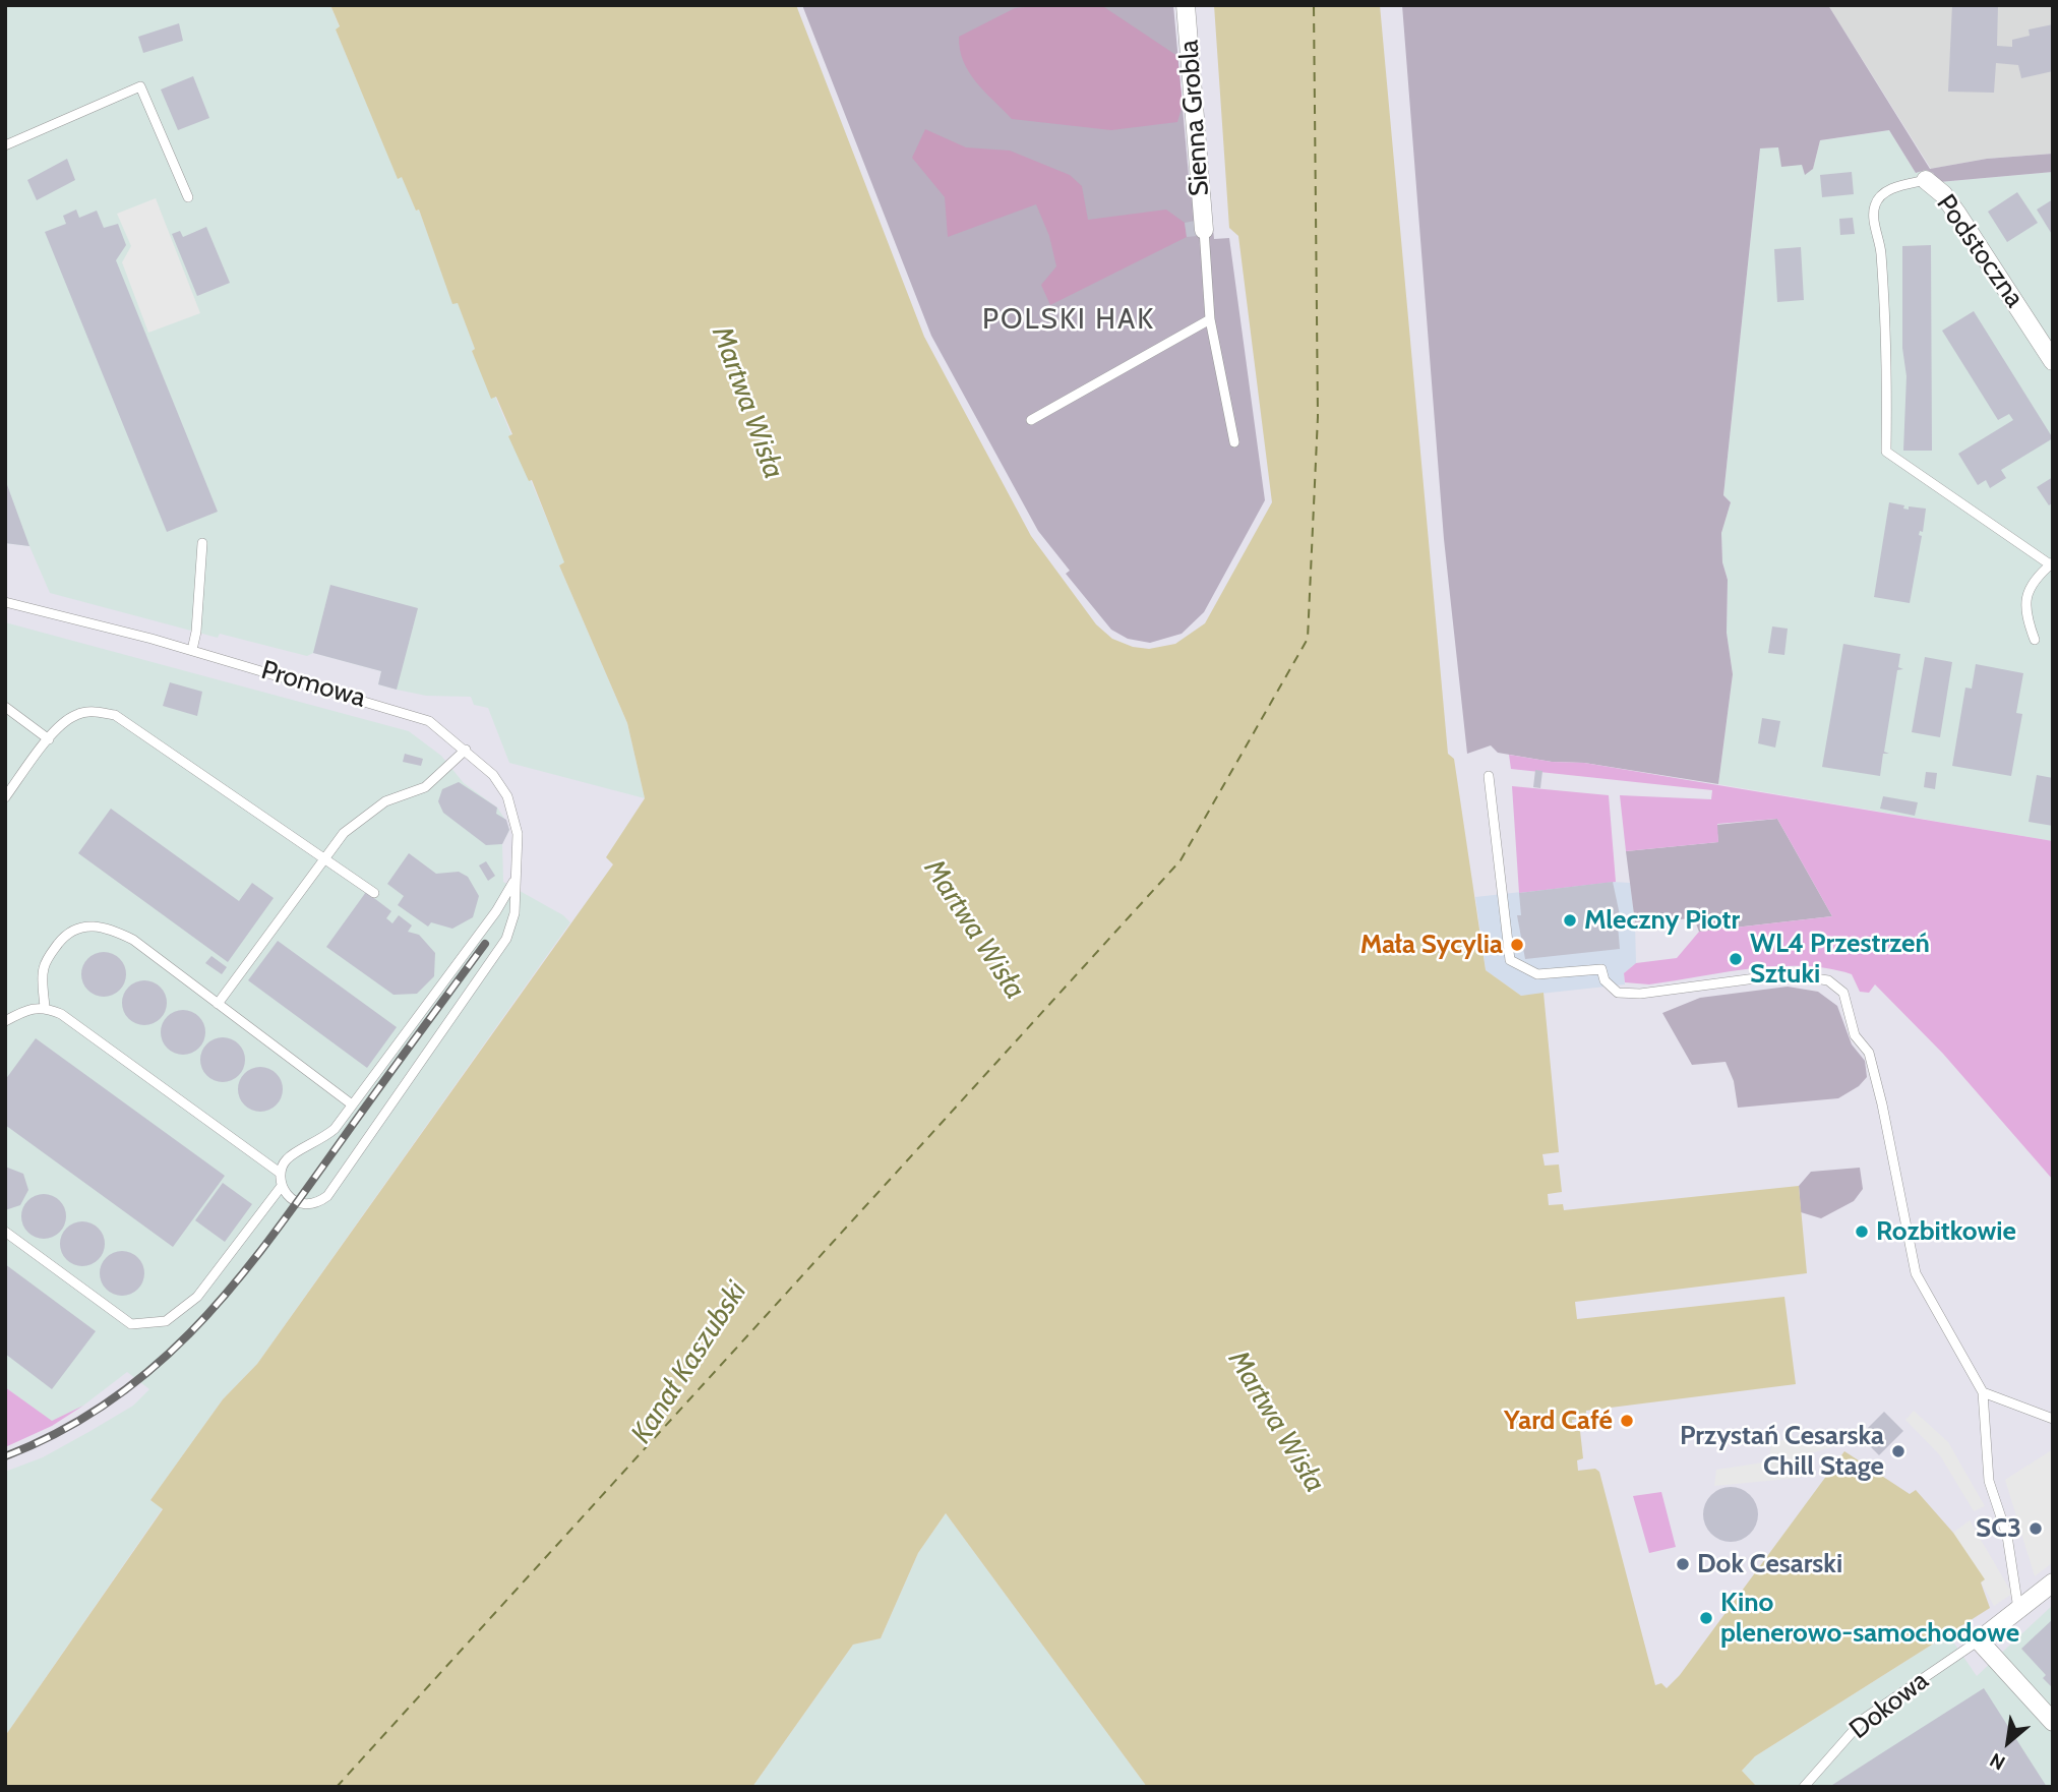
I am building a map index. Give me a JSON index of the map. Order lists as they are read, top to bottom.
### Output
{
  "streets": {
    "street": ["Sienna Grobla", "Podstoczna", "Dokowa"],
    "lane": ["Promowa"]
  },
  "districts": ["POLSKI HAK"],
  "water": ["Martwa Wisła", "Kanał Kaszubski"],
  "places": [
    "Mleczny Piotr",
    "Mała Sycylia",
    "WL4 Przestrzeń Sztuki",
    "Rozbitkowie",
    "Yard Café",
    "Przystań Cesarska Chill Stage",
    "SC3",
    "Dok Cesarski",
    "Kino plenerowo-samochodowe"
  ],
  "north": "bottom left"
}
